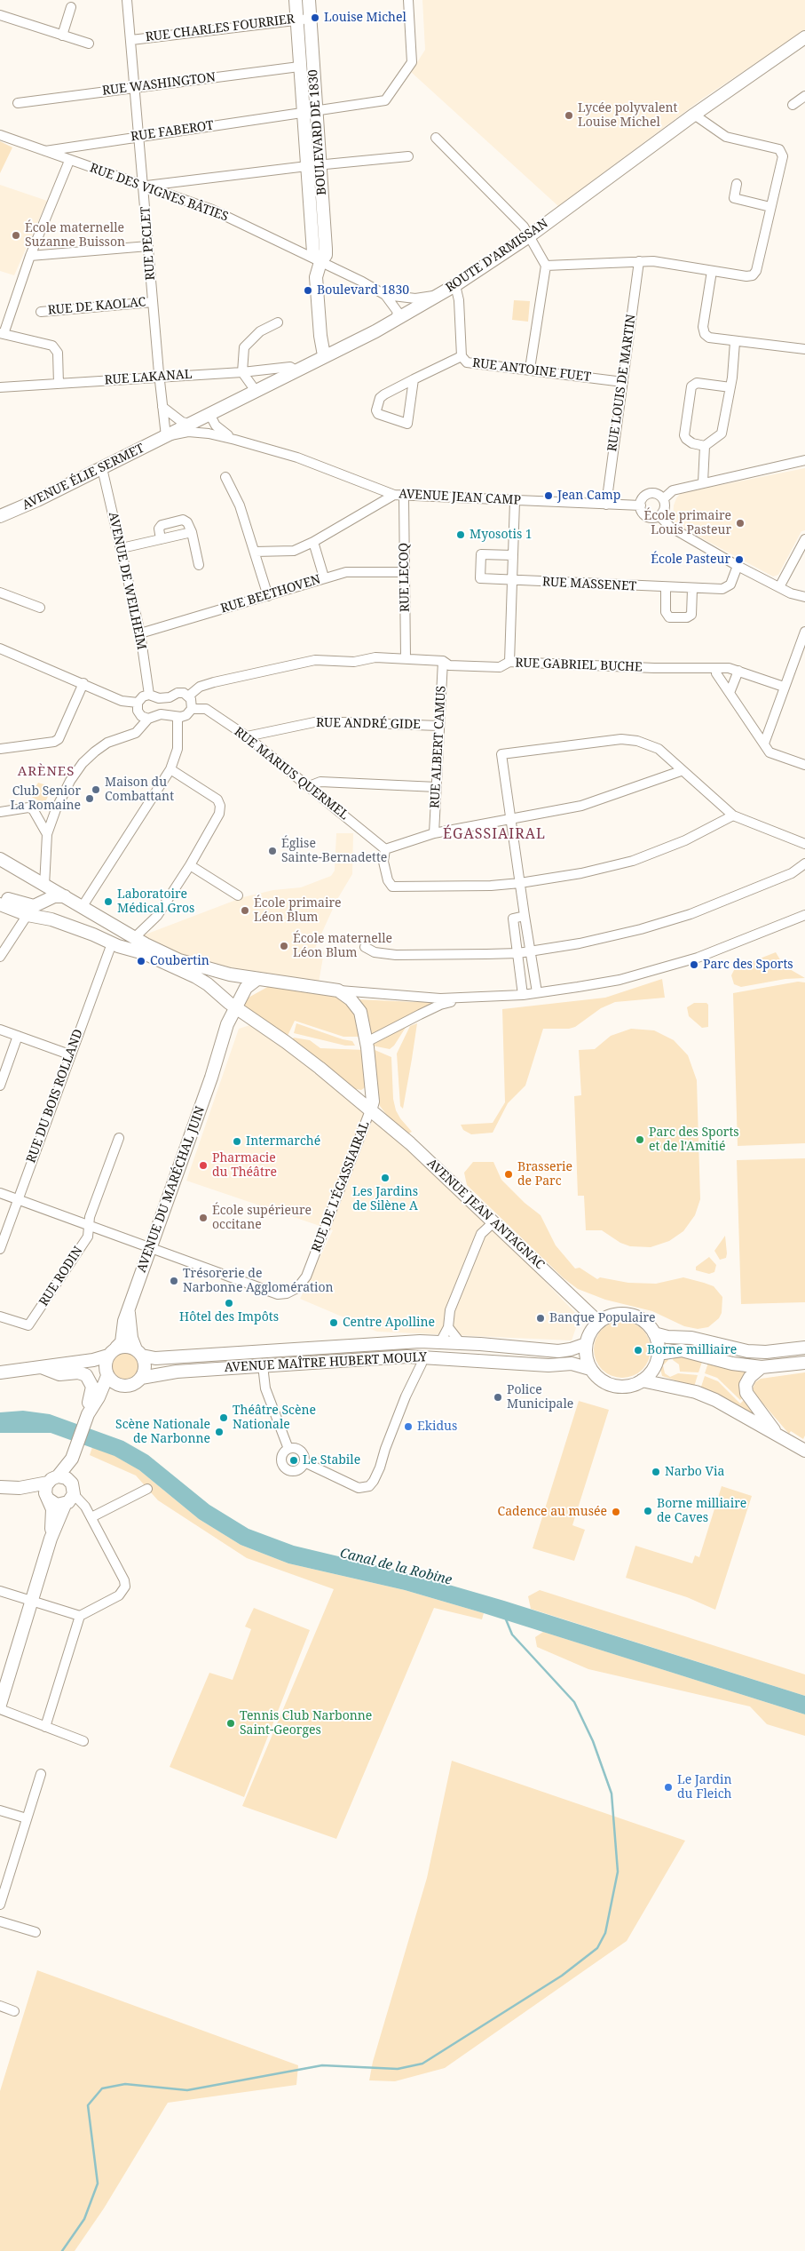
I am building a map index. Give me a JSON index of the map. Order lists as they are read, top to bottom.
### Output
{
  "streets": {
    "main road": [
      "BOULEVARD DE 1830",
      "ROUTE D'ARMISSAN",
      "AVENUE ÉLIE SERMET",
      "AVENUE DU MARÉCHAL JUIN",
      "AVENUE JEAN ANTAGNAC",
      "AVENUE MAÎTRE HUBERT MOULY"
    ],
    "street": [
      "RUE CHARLES FOURRIER",
      "RUE WASHINGTON",
      "RUE FABEROT",
      "RUE DES VIGNES BÂTIES",
      "RUE PECLET",
      "RUE DE KAOLAC",
      "RUE ANTOINE FUET",
      "RUE LAKANAL",
      "RUE LOUIS DE MARTIN",
      "AVENUE JEAN CAMP",
      "RUE LECOQ",
      "AVENUE DE WEILHEIM",
      "RUE MASSENET",
      "RUE BEETHOVEN",
      "RUE GABRIEL BUCHE",
      "RUE ANDRÉ GIDE",
      "RUE ALBERT CAMUS",
      "RUE MARIUS QUERMEL",
      "RUE DU BOIS ROLLAND",
      "RUE DE L'ÉGASSIAIRAL",
      "RUE RODIN"
    ]
  },
  "crossings": [
    ["RUE CHARLES FOURRIER", "BOULEVARD DE 1830"],
    ["RUE CHARLES FOURRIER", "RUE PECLET"],
    ["RUE WASHINGTON", "BOULEVARD DE 1830"],
    ["RUE WASHINGTON", "RUE PECLET"],
    ["RUE FABEROT", "BOULEVARD DE 1830"],
    ["RUE FABEROT", "RUE DES VIGNES BÂTIES"],
    ["RUE FABEROT", "RUE PECLET"],
    ["BOULEVARD DE 1830", "RUE DES VIGNES BÂTIES"],
    ["BOULEVARD DE 1830", "ROUTE D'ARMISSAN"],
    ["RUE DES VIGNES BÂTIES", "RUE PECLET"],
    ["RUE DES VIGNES BÂTIES", "ROUTE D'ARMISSAN"],
    ["RUE PECLET", "ROUTE D'ARMISSAN"],
    ["RUE PECLET", "RUE DE KAOLAC"],
    ["RUE PECLET", "RUE LAKANAL"],
    ["RUE PECLET", "AVENUE ÉLIE SERMET"],
    ["RUE PECLET", "AVENUE JEAN CAMP"],
    ["ROUTE D'ARMISSAN", "RUE ANTOINE FUET"],
    ["ROUTE D'ARMISSAN", "RUE LAKANAL"],
    ["ROUTE D'ARMISSAN", "AVENUE ÉLIE SERMET"],
    ["ROUTE D'ARMISSAN", "AVENUE JEAN CAMP"],
    ["RUE ANTOINE FUET", "RUE LOUIS DE MARTIN"],
    ["RUE LOUIS DE MARTIN", "AVENUE JEAN CAMP"],
    ["AVENUE ÉLIE SERMET", "AVENUE JEAN CAMP"],
    ["AVENUE ÉLIE SERMET", "AVENUE DE WEILHEIM"],
    ["AVENUE JEAN CAMP", "RUE LECOQ"],
    ["RUE LECOQ", "RUE BEETHOVEN"],
    ["RUE LECOQ", "RUE GABRIEL BUCHE"],
    ["AVENUE DE WEILHEIM", "RUE BEETHOVEN"],
    ["RUE GABRIEL BUCHE", "RUE ALBERT CAMUS"],
    ["RUE ANDRÉ GIDE", "RUE ALBERT CAMUS"],
    ["RUE ANDRÉ GIDE", "RUE MARIUS QUERMEL"],
    ["RUE DU BOIS ROLLAND", "RUE DE L'ÉGASSIAIRAL"],
    ["RUE DU BOIS ROLLAND", "AVENUE JEAN ANTAGNAC"],
    ["RUE DE L'ÉGASSIAIRAL", "AVENUE DU MARÉCHAL JUIN"],
    ["RUE DE L'ÉGASSIAIRAL", "AVENUE JEAN ANTAGNAC"],
    ["RUE DE L'ÉGASSIAIRAL", "RUE RODIN"],
    ["AVENUE DU MARÉCHAL JUIN", "AVENUE JEAN ANTAGNAC"],
    ["AVENUE DU MARÉCHAL JUIN", "AVENUE MAÎTRE HUBERT MOULY"],
    ["AVENUE JEAN ANTAGNAC", "AVENUE MAÎTRE HUBERT MOULY"]
  ],
  "districts": ["ARÈNES", "ÉGASSIAIRAL"],
  "water": ["Canal de la Robine"],
  "places": [
    "Louise Michel",
    "Lycée polyvalent Louise Michel",
    "École maternelle Suzanne Buisson",
    "Boulevard 1830",
    "Jean Camp",
    "École primaire Louis Pasteur",
    "Myosotis 1",
    "École Pasteur",
    "Maison du Combattant",
    "Club Senior La Romaine",
    "Église Sainte-Bernadette",
    "Laboratoire Médical Gros",
    "École primaire Léon Blum",
    "École maternelle Léon Blum",
    "Coubertin",
    "Parc des Sports",
    "Parc des Sports et de l'Amitié",
    "Intermarché",
    "Pharmacie du Théâtre",
    "Brasserie de Parc",
    "Les Jardins de Silène A",
    "École supérieure occitane",
    "Trésorerie de Narbonne Agglomération",
    "Hôtel des Impôts",
    "Banque Populaire",
    "Centre Apolline",
    "Borne milliaire",
    "Police Municipale",
    "Théâtre Scène Nationale",
    "Ekidus",
    "Scène Nationale de Narbonne",
    "Le Stabile",
    "Narbo Via",
    "Borne milliaire de Caves",
    "Cadence au musée",
    "Tennis Club Narbonne Saint-Georges",
    "Le Jardin du Fleich"
  ]
}
